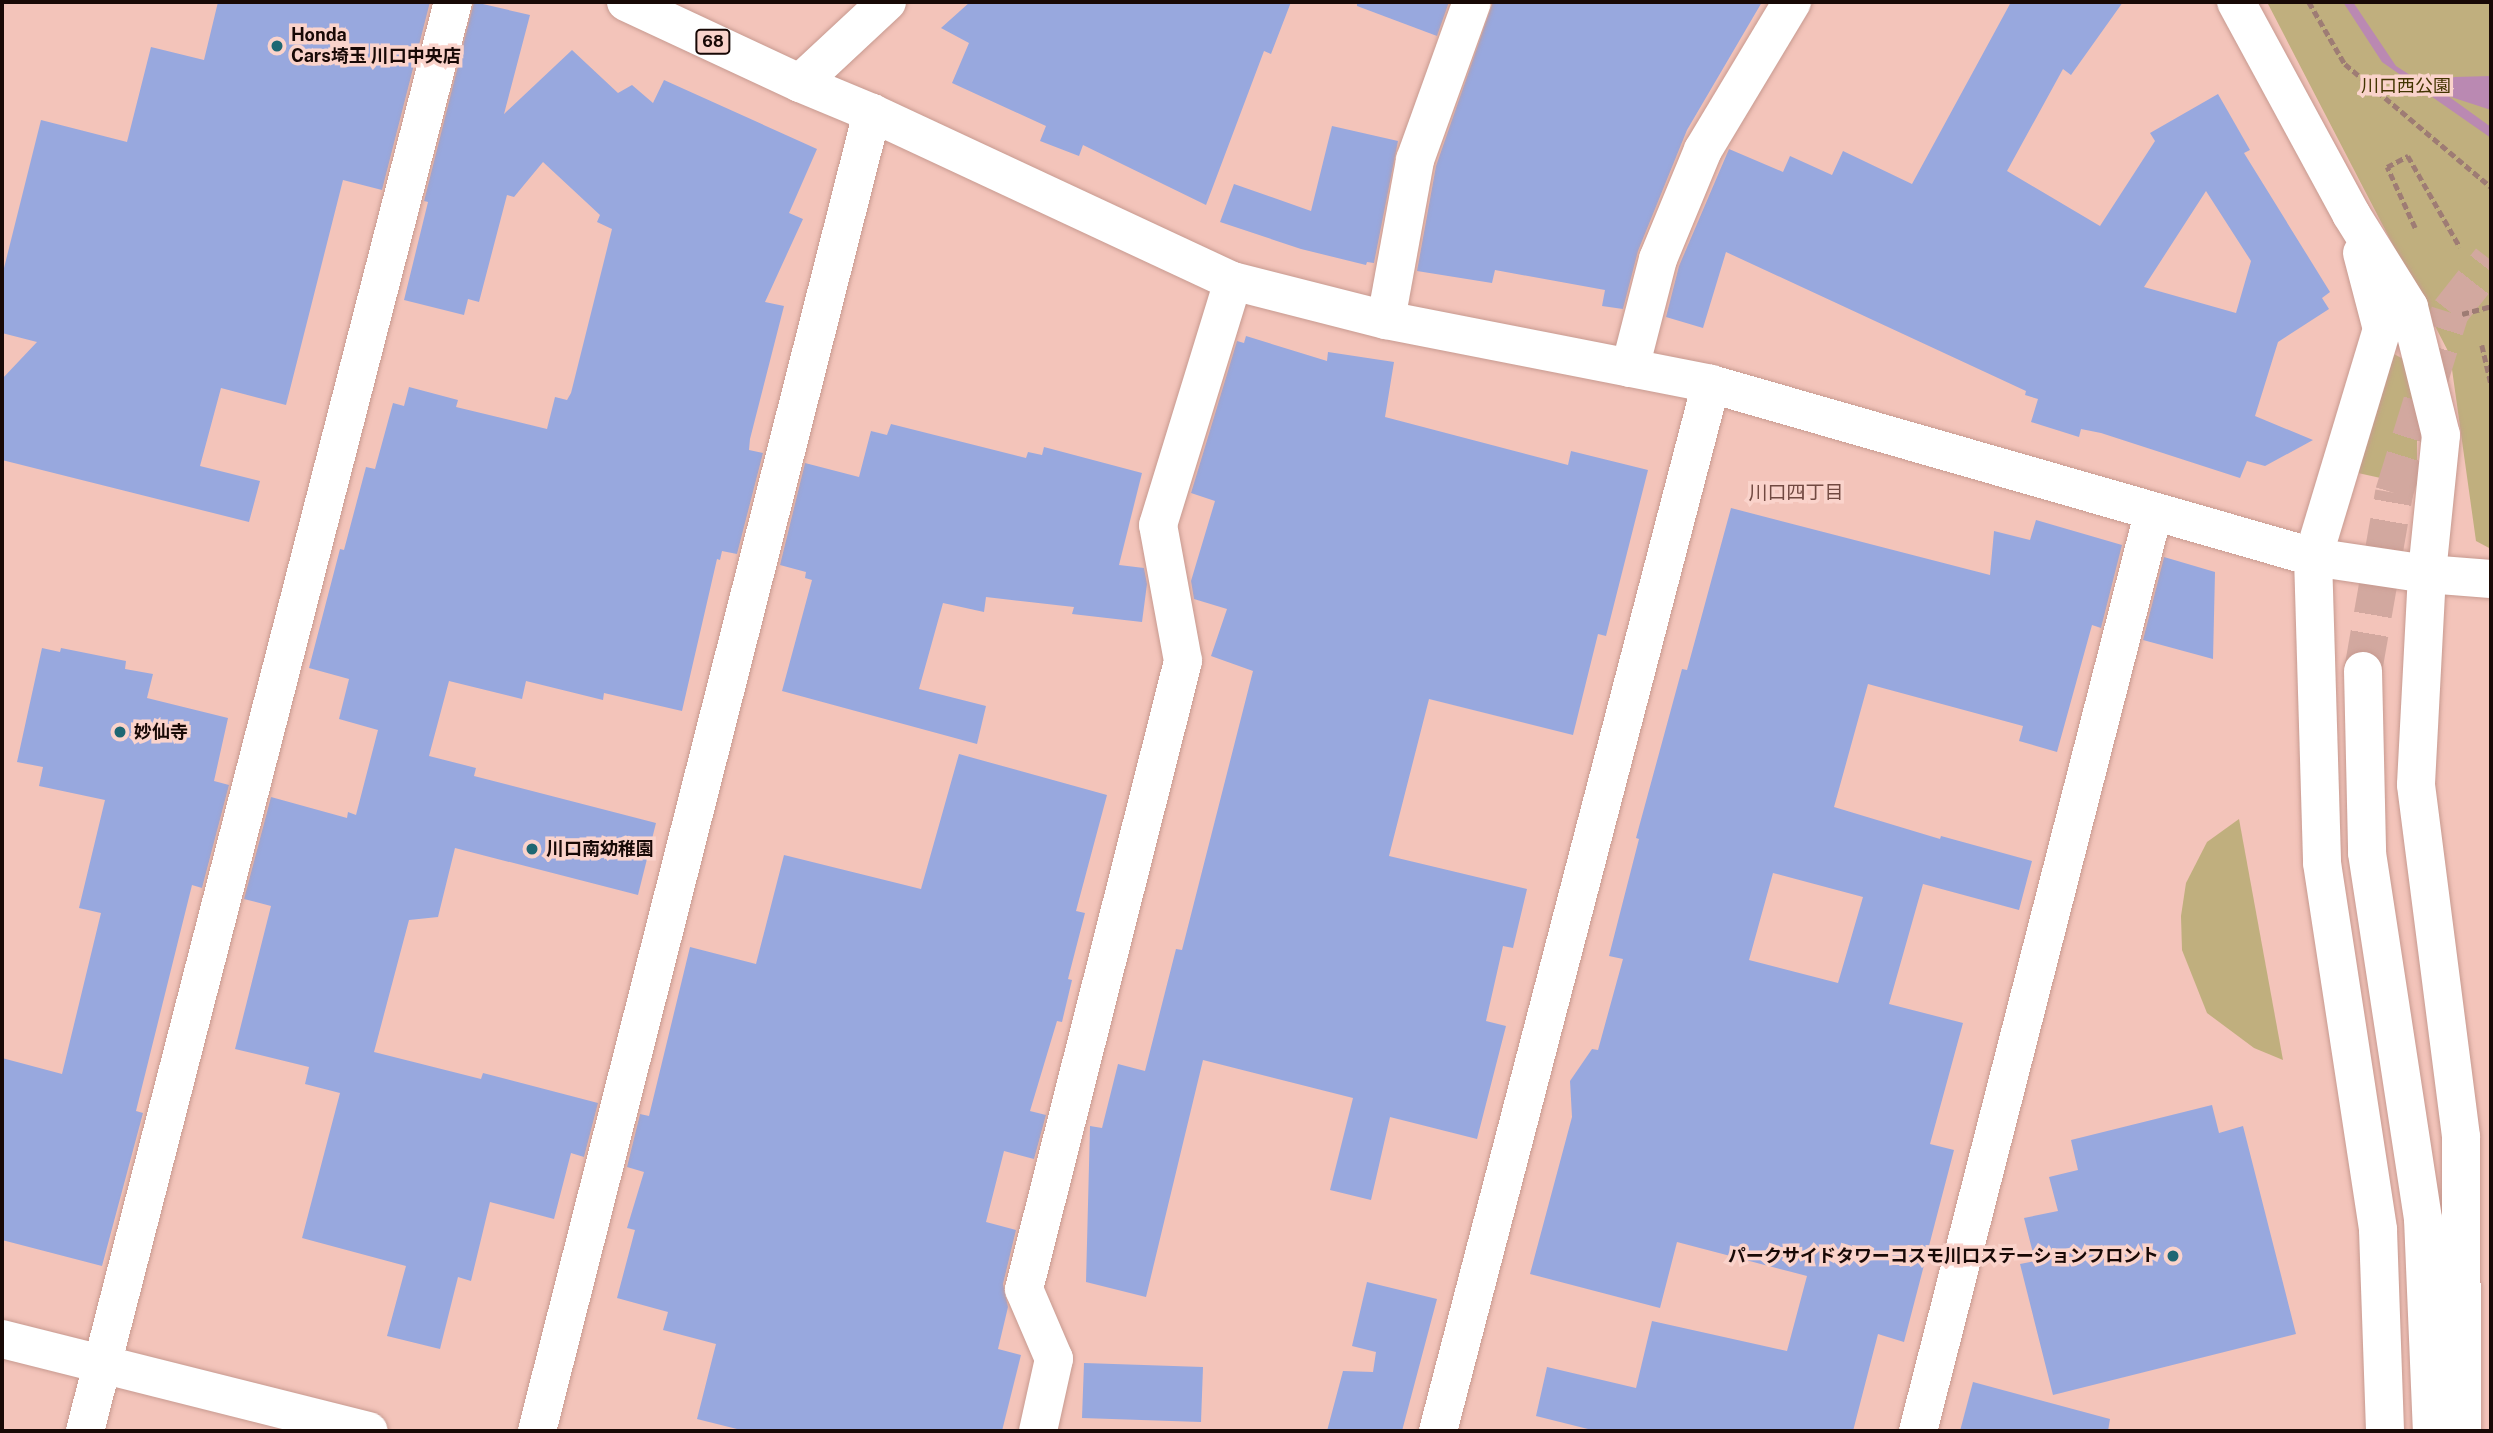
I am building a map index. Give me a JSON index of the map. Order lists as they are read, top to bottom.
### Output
{
  "streets": {
    "street": ["68"]
  },
  "districts": ["川口四丁目"],
  "parks": ["川口西公園"],
  "places": [
    "Honda Cars埼玉 川口中央店",
    "妙仙寺",
    "川口南幼稚園",
    "パークサイドタワーコスモ川口ステーションフロント"
  ]
}
